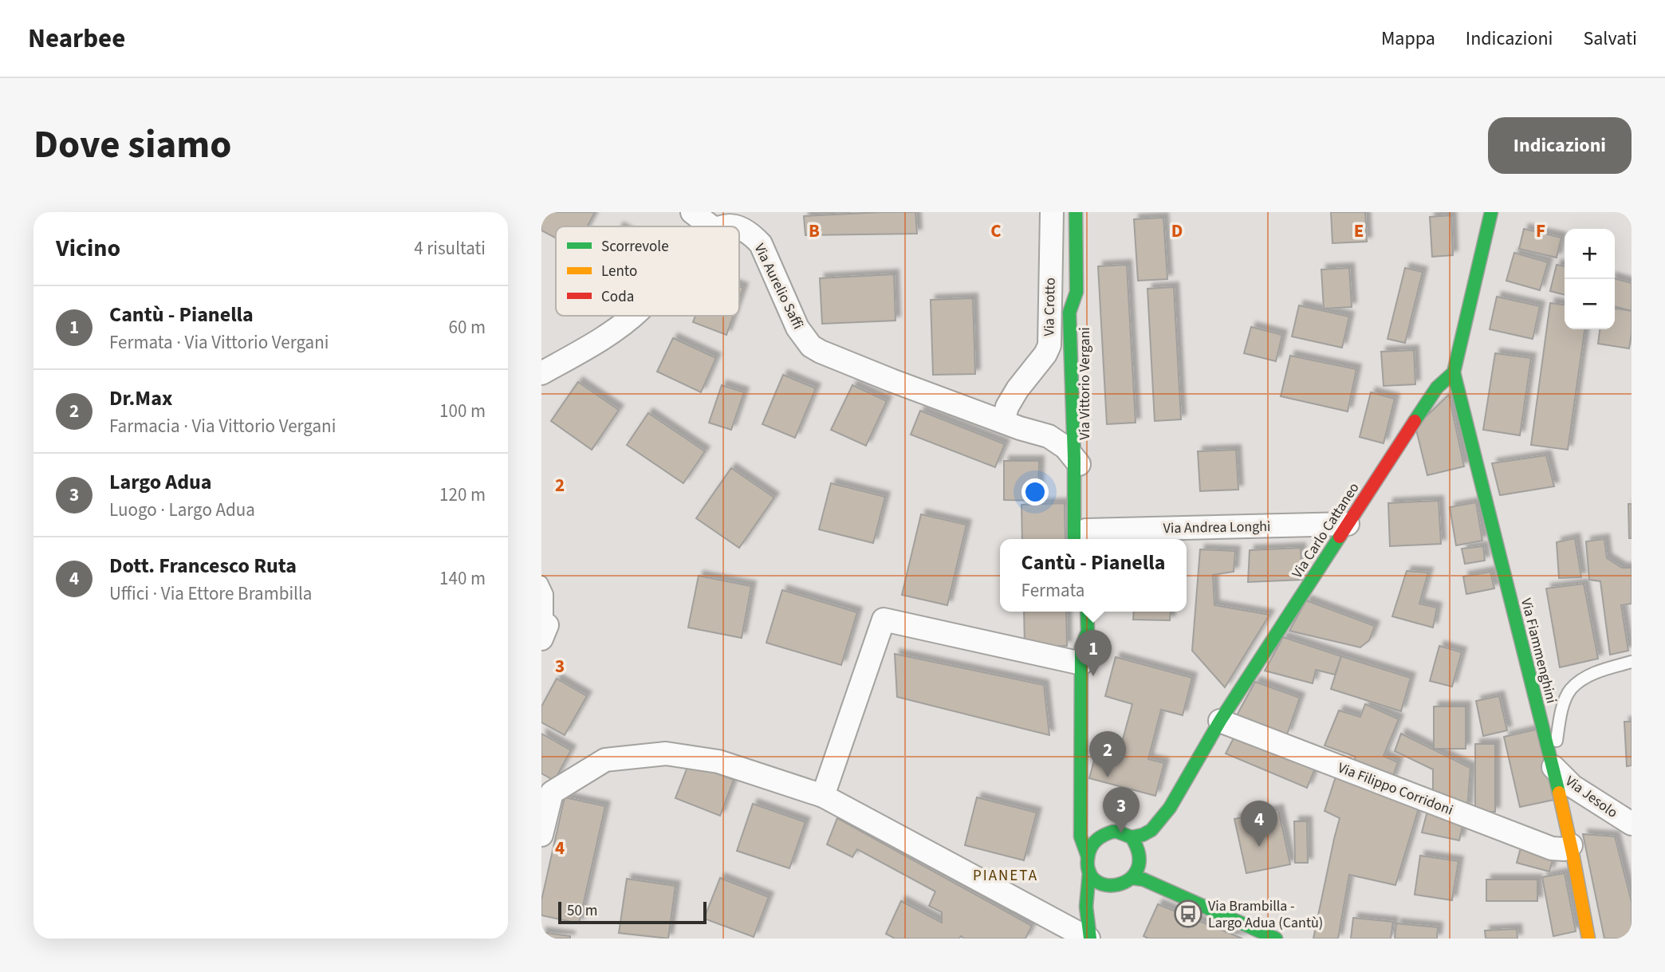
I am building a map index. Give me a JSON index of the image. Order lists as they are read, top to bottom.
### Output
{
  "streets": {
    "street": [
      "Via Aurelio Saffi",
      "Via Crotto",
      "Via Vittorio Vergani",
      "Via Andrea Longhi",
      "Via Carlo Cattaneo",
      "Via Fiammenghini",
      "Via Filippo Corridoni",
      "Via Jesolo"
    ]
  },
  "crossings": [
    ["Via Aurelio Saffi", "Via Crotto"],
    ["Via Aurelio Saffi", "Via Vittorio Vergani"],
    ["Via Vittorio Vergani", "Via Andrea Longhi"],
    ["Via Andrea Longhi", "Via Carlo Cattaneo"],
    ["Via Carlo Cattaneo", "Via Fiammenghini"],
    ["Via Carlo Cattaneo", "Via Filippo Corridoni"],
    ["Via Fiammenghini", "Via Filippo Corridoni"],
    ["Via Fiammenghini", "Via Jesolo"]
  ],
  "districts": ["PIANETA"],
  "places": {
    "bus stop": ["Via Brambilla - Largo Adua (Cantù)"]
  },
  "legend": ["Scorrevole", "Lento", "Coda"],
  "scale_bar": "50 m",
  "page": {
    "header": "Nearbee",
    "nav": ["Mappa", "Indicazioni", "Salvati"],
    "title": "Dove siamo",
    "buttons": "Indicazioni",
    "heading": ["Vicino", "4 risultati"],
    "map_buttons": ["+", "−"],
    "list": [
      {
        "mark": "1",
        "name": "Cantù - Pianella",
        "note": "Fermata · Via Vittorio Vergani",
        "value": "60 m"
      },
      {
        "mark": "2",
        "name": "Dr.Max",
        "note": "Farmacia · Via Vittorio Vergani",
        "value": "100 m"
      },
      {
        "mark": "3",
        "name": "Largo Adua",
        "note": "Luogo · Largo Adua",
        "value": "120 m"
      },
      {
        "mark": "4",
        "name": "Dott. Francesco Ruta",
        "note": "Uffici · Via Ettore Brambilla",
        "value": "140 m"
      }
    ],
    "popup": ["Cantù - Pianella", "Fermata"],
    "pins": [
      "1",
      "2",
      "3",
      "4"
    ],
    "scale": "50 m"
  },
  "grid": {
    "columns": [
      "B",
      "C",
      "D",
      "E",
      "F"
    ],
    "rows": ["2", "3", "4"]
  }
}
